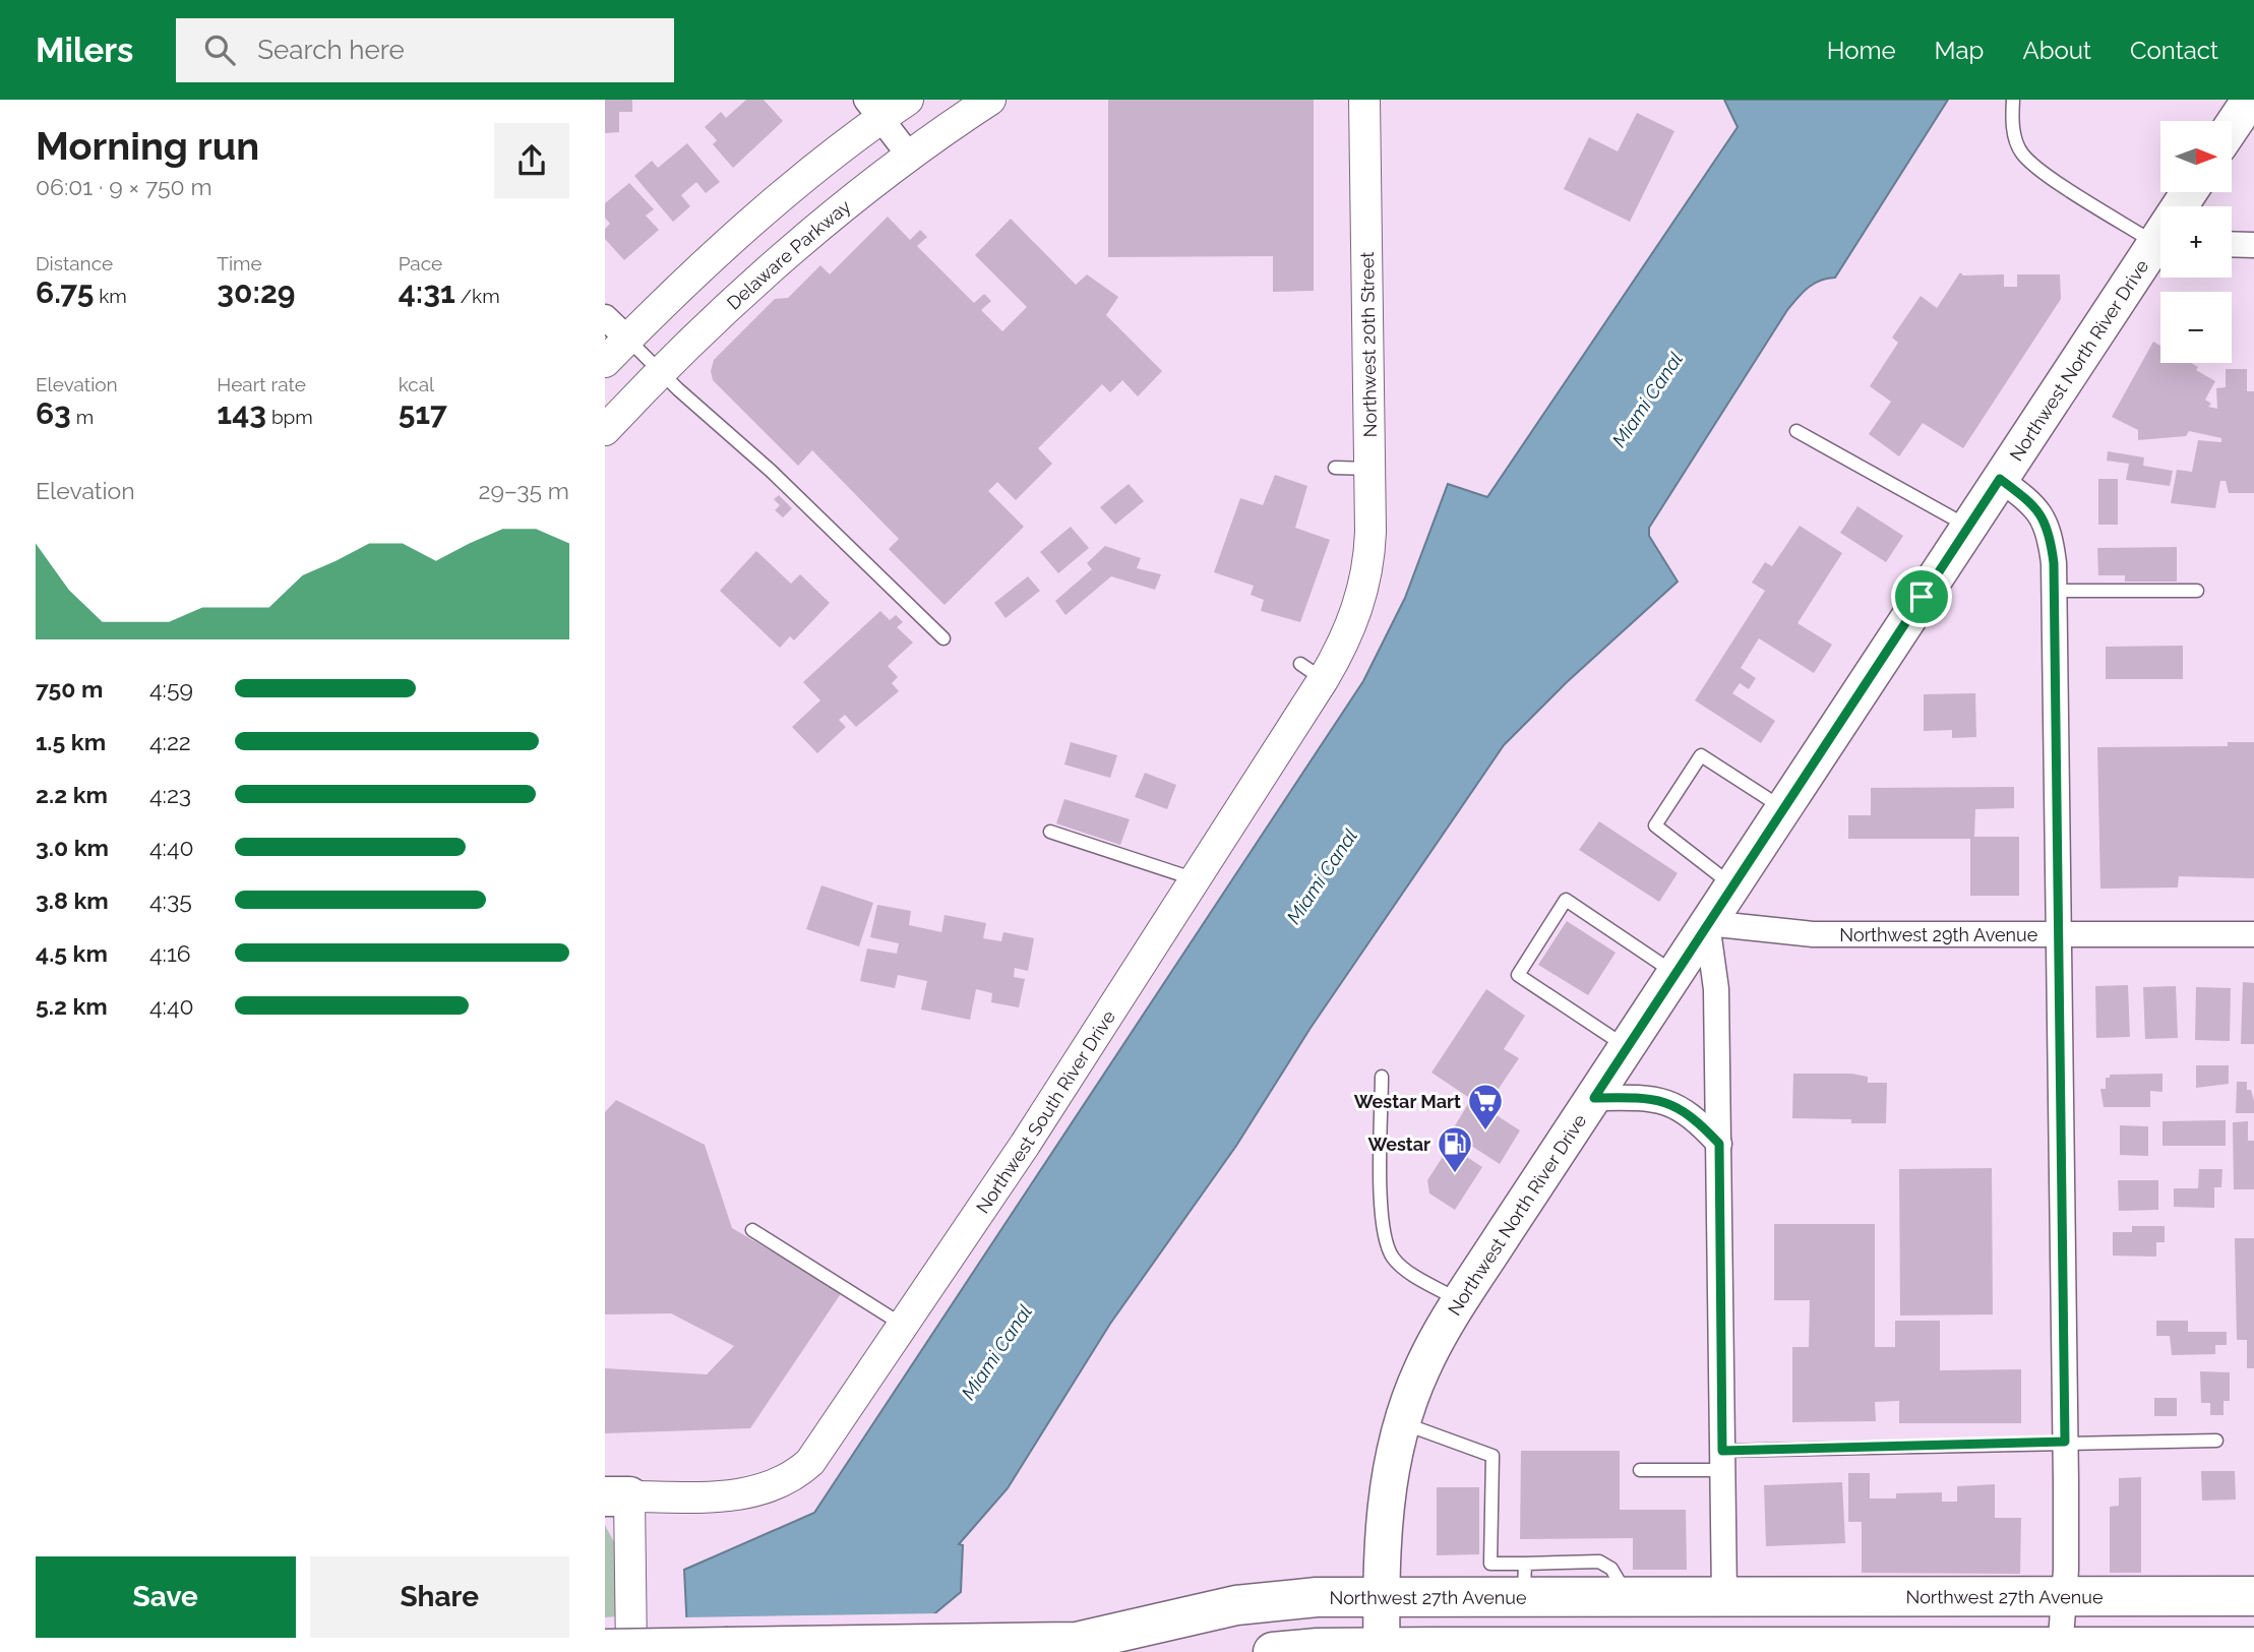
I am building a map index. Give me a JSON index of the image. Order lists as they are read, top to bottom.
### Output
{
  "streets": {
    "highway": ["Northwest 27th Avenue"],
    "main road": ["Northwest North River Drive"],
    "street": [
      "Delaware Parkway",
      "Northwest 20th Street",
      "Northwest 29th Avenue",
      "Northwest South River Drive"
    ]
  },
  "crossings": [
    ["Northwest 20th Street", "Northwest South River Drive"],
    ["Northwest North River Drive", "Northwest 29th Avenue"],
    ["Northwest North River Drive", "Northwest 27th Avenue"]
  ],
  "water": ["Miami Canal"],
  "places": {
    "supermarket": ["Westar Mart"],
    "fuel station": ["Westar"]
  },
  "north": "right",
  "page": {
    "header": "Milers",
    "search": "Search here",
    "nav": [
      "Home",
      "Map",
      "About",
      "Contact"
    ],
    "heading": ["Morning run", "06:01 · 9 × 750 m"],
    "map_buttons": ["+", "−"],
    "stats": [
      ["Distance", "6.75 km"],
      ["Time", "30:29"],
      ["Pace", "4:31 /km"],
      ["Elevation", "63 m"],
      ["Heart rate", "143 bpm"],
      ["kcal", "517"]
    ],
    "chart": ["Elevation", "29–35 m"],
    "list": [
      {
        "name": "750 m",
        "note": "4:59"
      },
      {
        "name": "1.5 km",
        "note": "4:22"
      },
      {
        "name": "2.2 km",
        "note": "4:23"
      },
      {
        "name": "3.0 km",
        "note": "4:40"
      },
      {
        "name": "3.8 km",
        "note": "4:35"
      },
      {
        "name": "4.5 km",
        "note": "4:16"
      },
      {
        "name": "5.2 km",
        "note": "4:40"
      }
    ],
    "buttons": ["Save", "Share"]
  }
}
